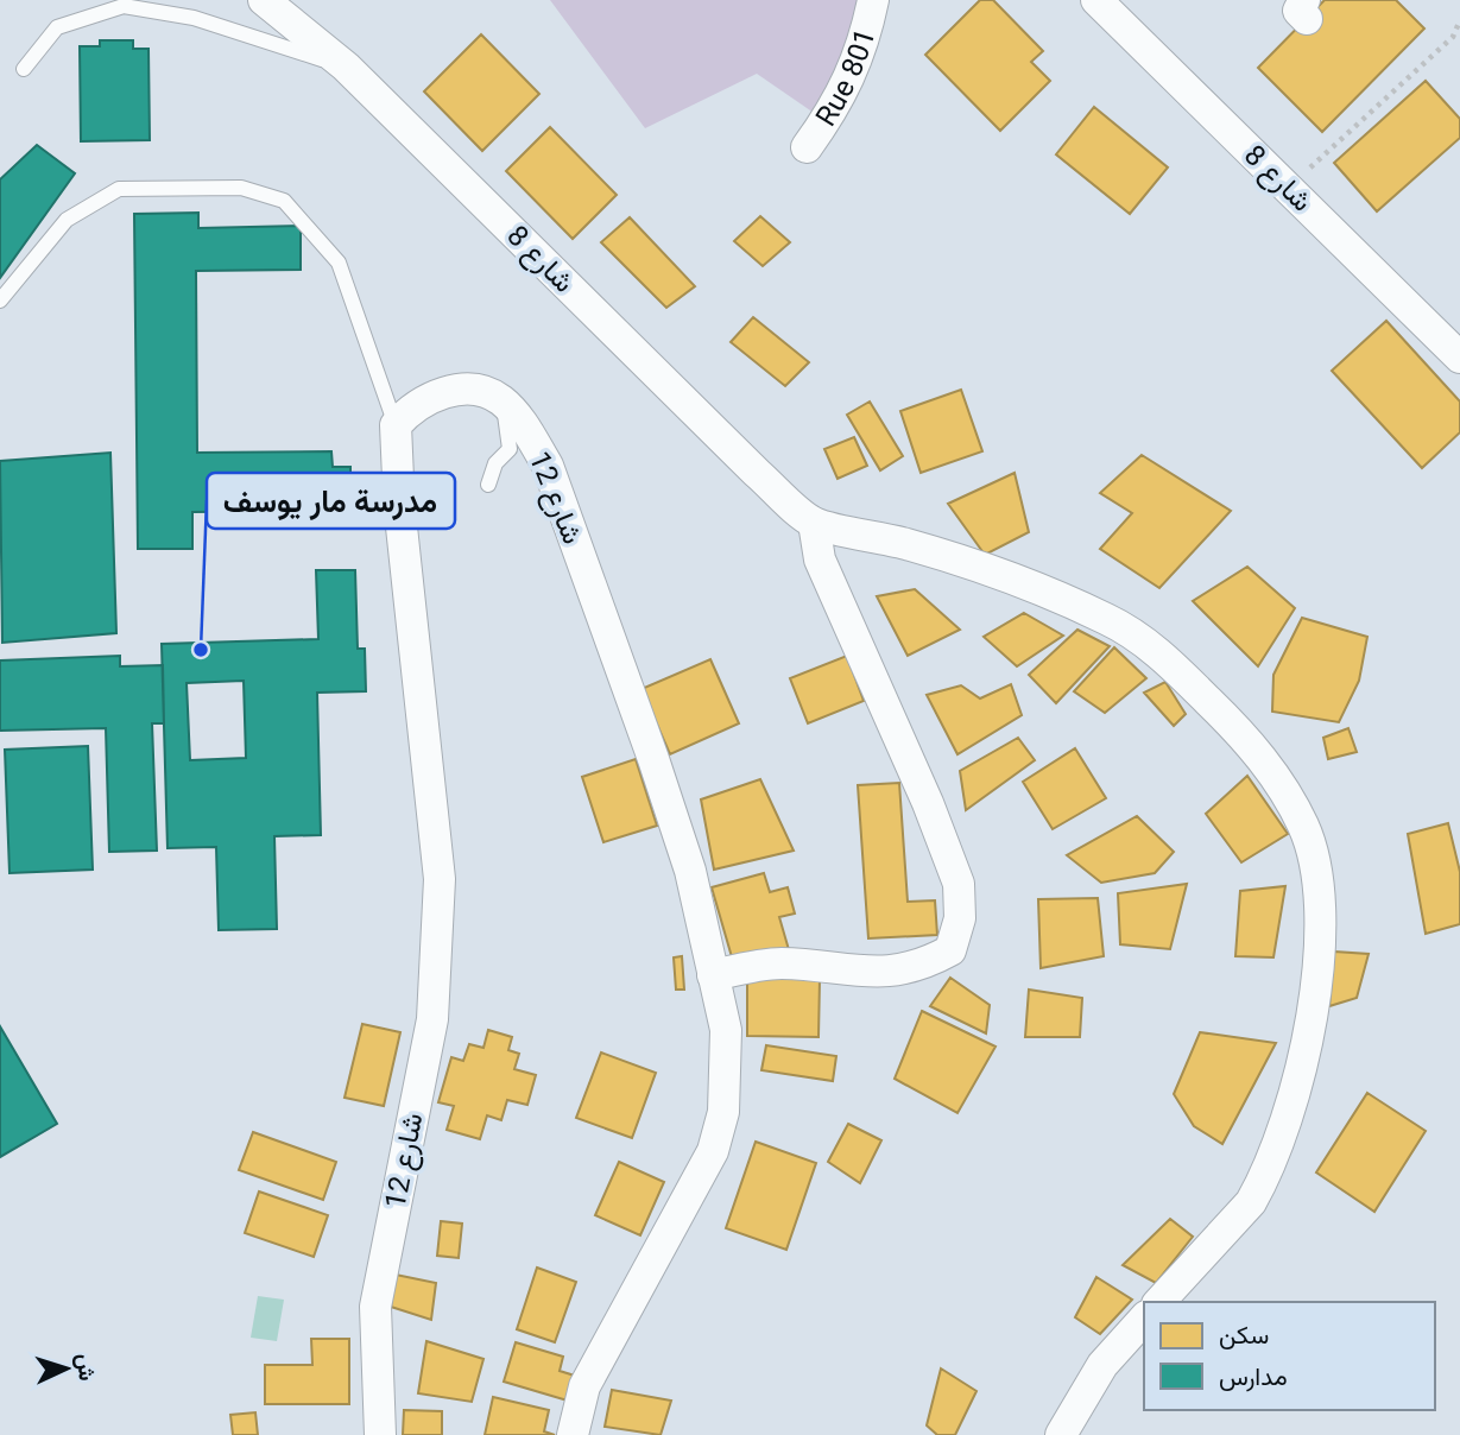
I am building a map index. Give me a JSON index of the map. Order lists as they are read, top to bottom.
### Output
{
  "streets": {
    "street": ["Rue 801", "شارع 8", "شارع 12"]
  },
  "places": ["مدرسة مار يوسف"],
  "legend": ["سكن", "مدارس"],
  "north": "right"
}
